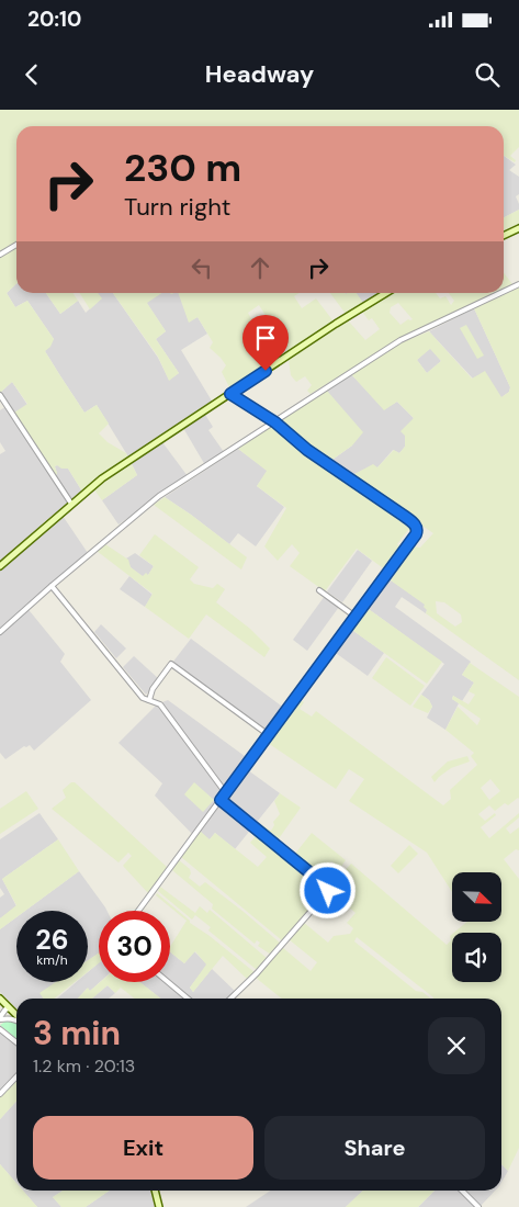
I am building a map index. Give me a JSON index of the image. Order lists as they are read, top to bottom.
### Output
{
  "north": "bottom right",
  "page": {
    "status": "20:10",
    "header": "Headway",
    "turn": ["230 m", "Turn right"],
    "speed": "26 km/h",
    "limit": "30",
    "heading": ["3 min", "1.2 km · 20:13"],
    "buttons": ["Exit", "Share"]
  }
}
